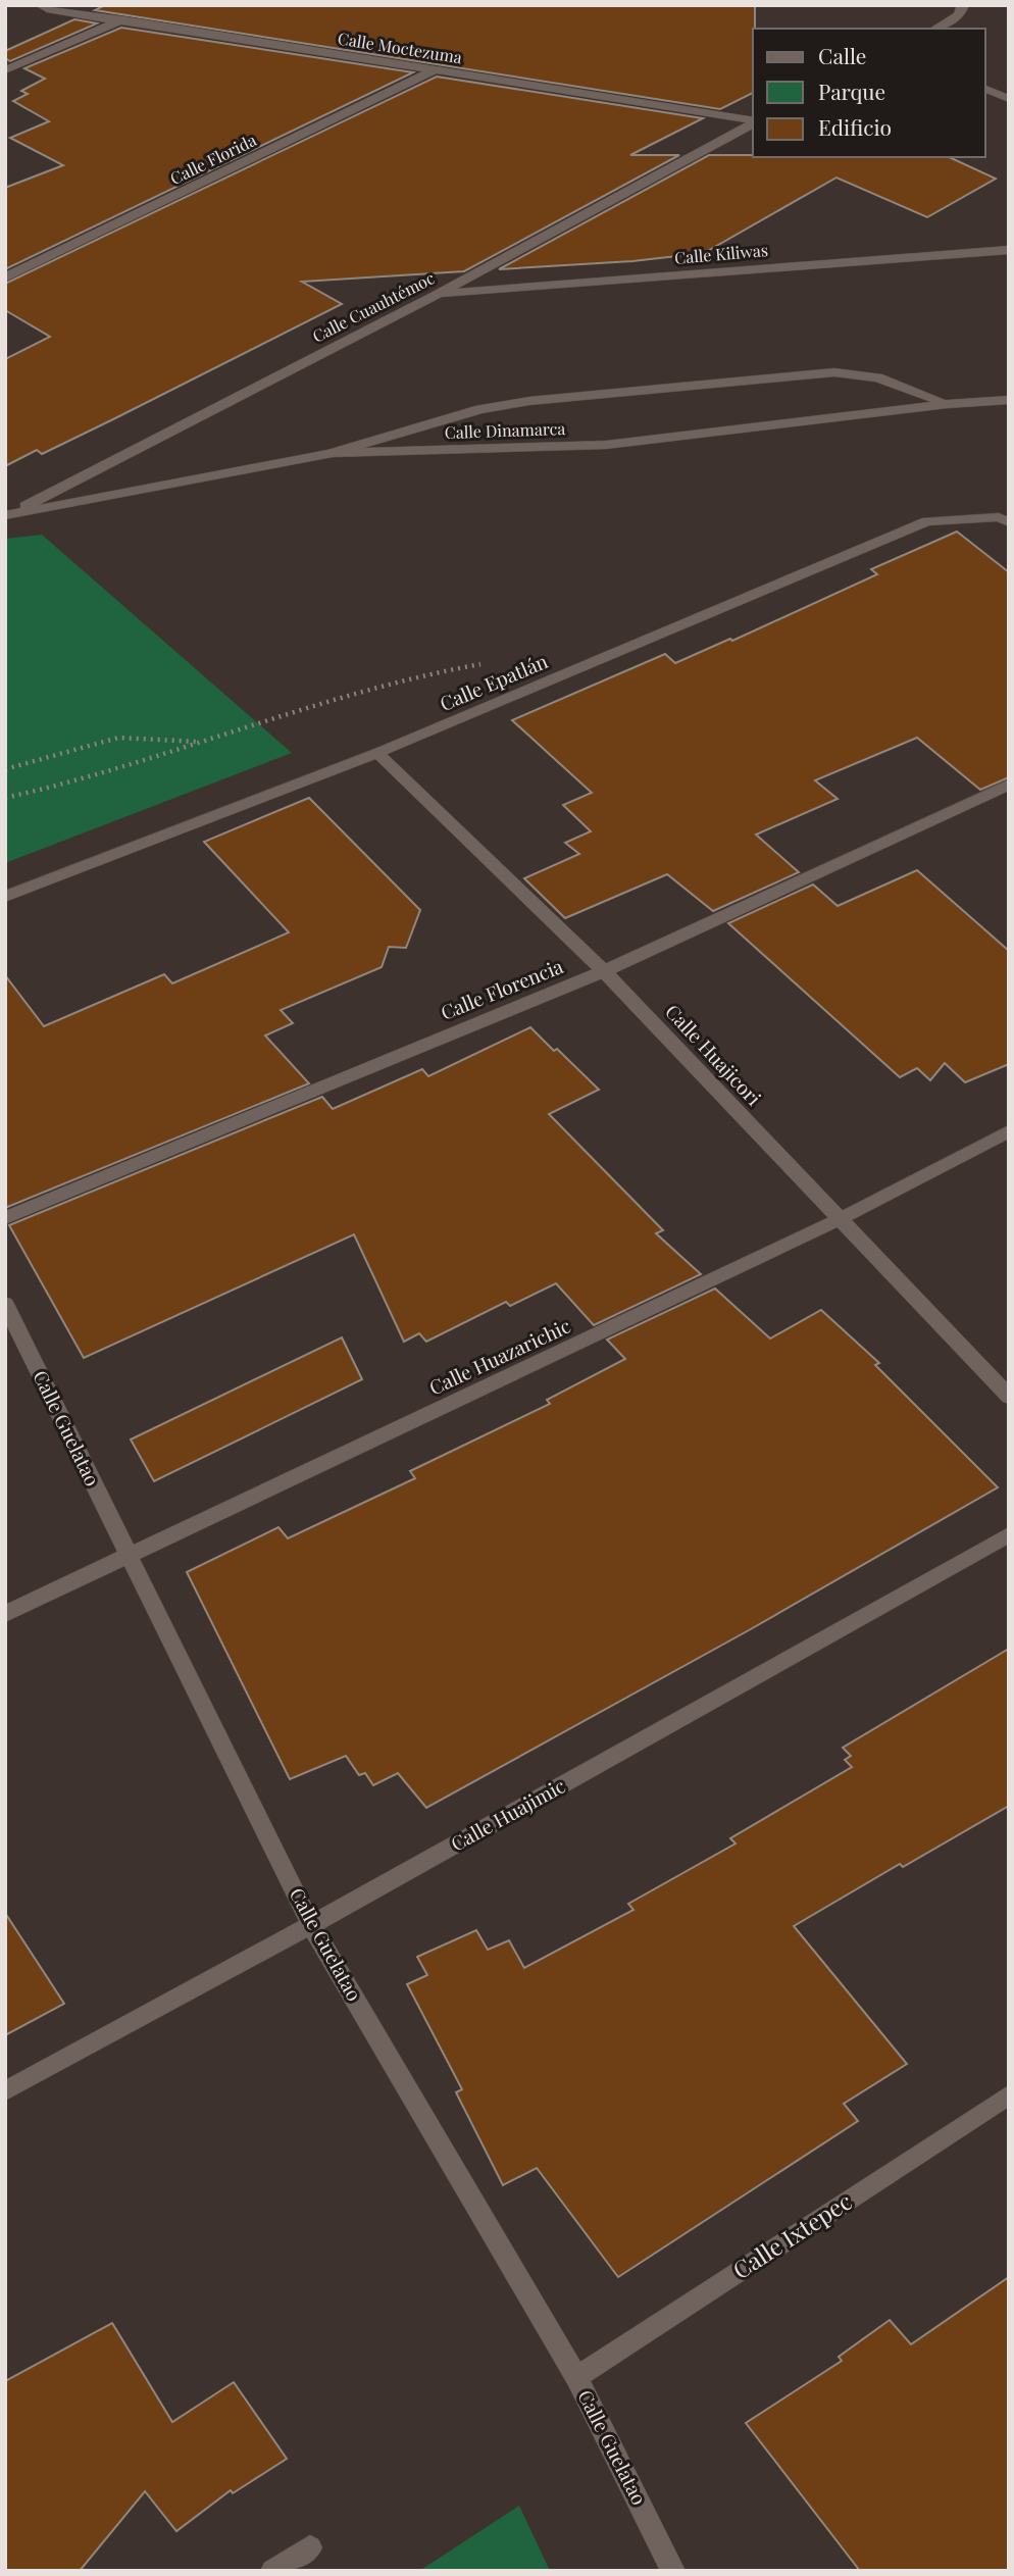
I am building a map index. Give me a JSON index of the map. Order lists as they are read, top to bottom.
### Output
{
  "streets": {
    "street": [
      "Calle Moctezuma",
      "Calle Florida",
      "Calle Kiliwas",
      "Calle Cuauhtémoc",
      "Calle Dinamarca",
      "Calle Epatlán",
      "Calle Florencia",
      "Calle Huajicori",
      "Calle Huazarichic",
      "Calle Guelatao",
      "Calle Huajimic",
      "Calle Ixtepec"
    ]
  },
  "crossings": [
    ["Calle Moctezuma", "Calle Florida"],
    ["Calle Kiliwas", "Calle Cuauhtémoc"],
    ["Calle Cuauhtémoc", "Calle Dinamarca"],
    ["Calle Epatlán", "Calle Huajicori"],
    ["Calle Florencia", "Calle Huajicori"],
    ["Calle Huajicori", "Calle Huazarichic"],
    ["Calle Huazarichic", "Calle Guelatao"],
    ["Calle Guelatao", "Calle Huajimic"],
    ["Calle Guelatao", "Calle Ixtepec"]
  ],
  "legend": ["Calle", "Parque", "Edificio"]
}
